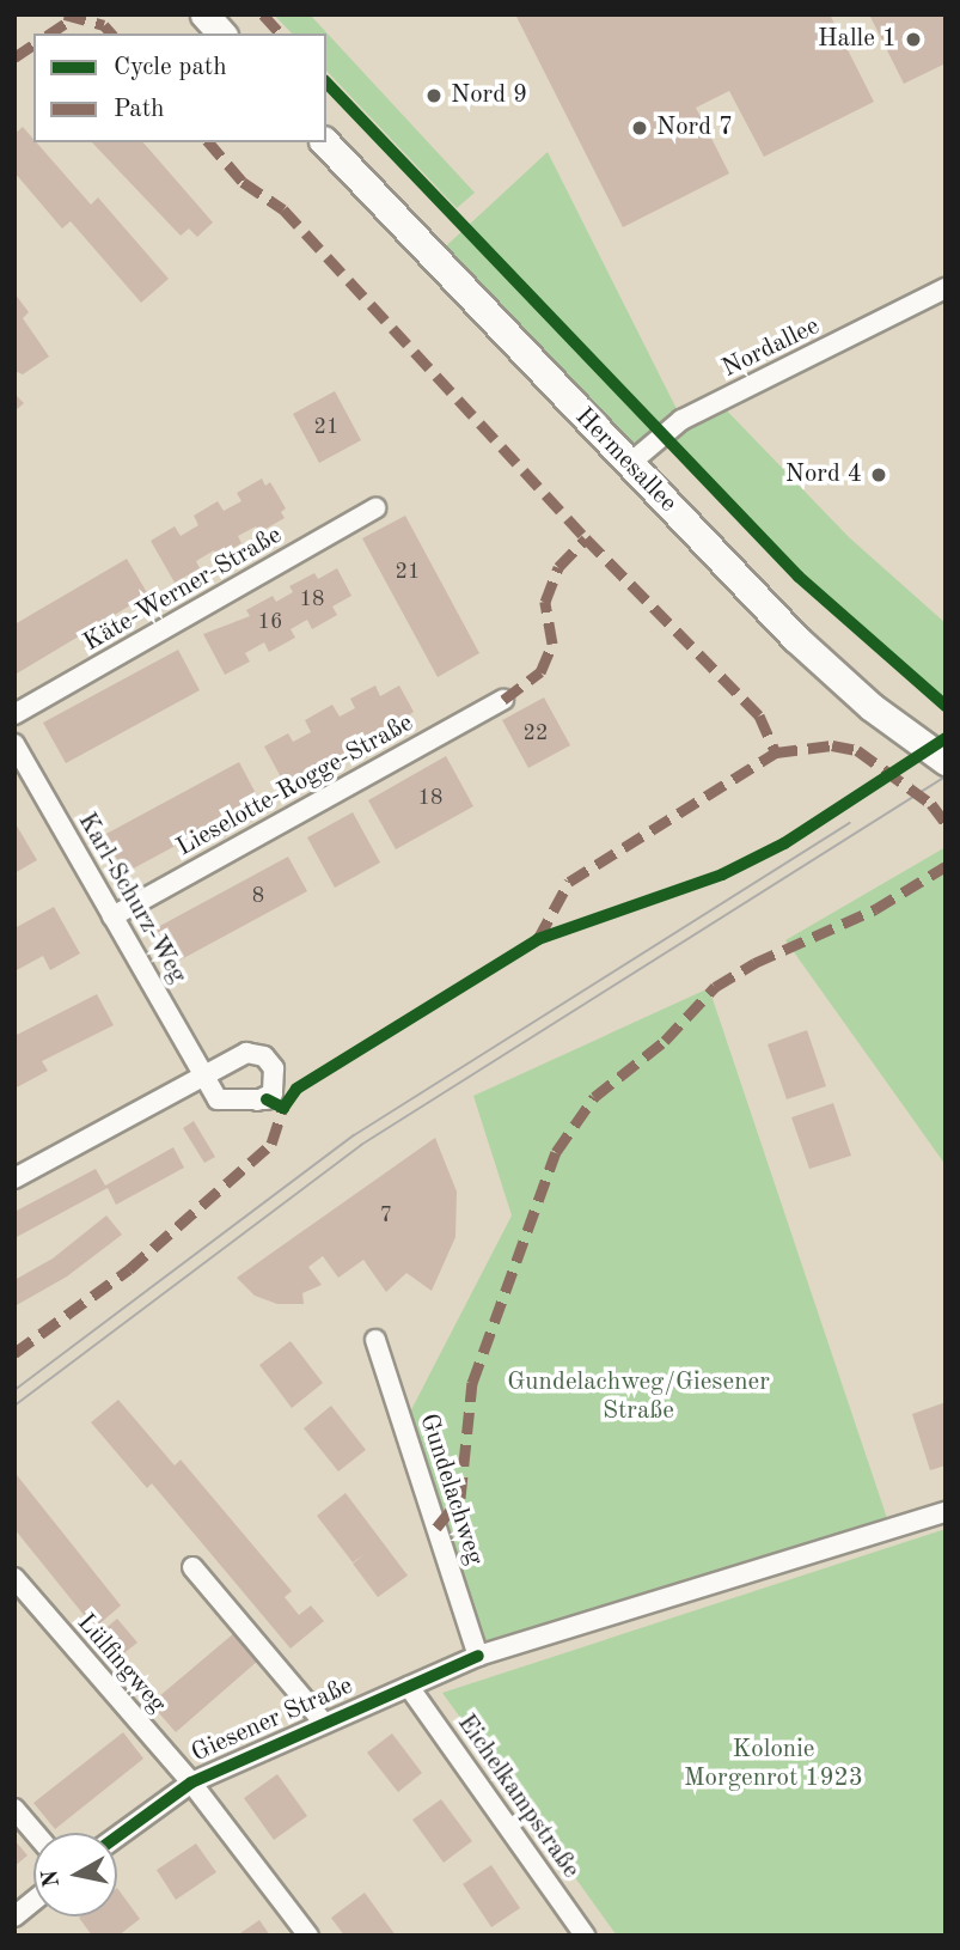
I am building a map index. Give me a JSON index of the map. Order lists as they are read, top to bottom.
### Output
{
  "streets": {
    "main road": ["Hermesallee"],
    "street": [
      "Nordallee",
      "Käte-Werner-Straße",
      "Lieselotte-Rogge-Straße",
      "Karl-Schurz-Weg",
      "Gundelachweg",
      "Lülfingweg",
      "Giesener Straße",
      "Eichelkampstraße"
    ]
  },
  "crossings": [
    ["Nordallee", "Hermesallee"],
    ["Lieselotte-Rogge-Straße", "Karl-Schurz-Weg"],
    ["Gundelachweg", "Giesener Straße"],
    ["Lülfingweg", "Giesener Straße"],
    ["Giesener Straße", "Eichelkampstraße"]
  ],
  "parks": ["Gundelachweg/Giesener Straße", "Kolonie Morgenrot 1923"],
  "places": [
    "Halle 1",
    "Nord 9",
    "Nord 7",
    "Nord 4"
  ],
  "house_numbers": [
    "21",
    "21",
    "18",
    "16",
    "22",
    "18",
    "8",
    "7"
  ],
  "legend": ["Cycle path", "Path"],
  "north": "left"
}
